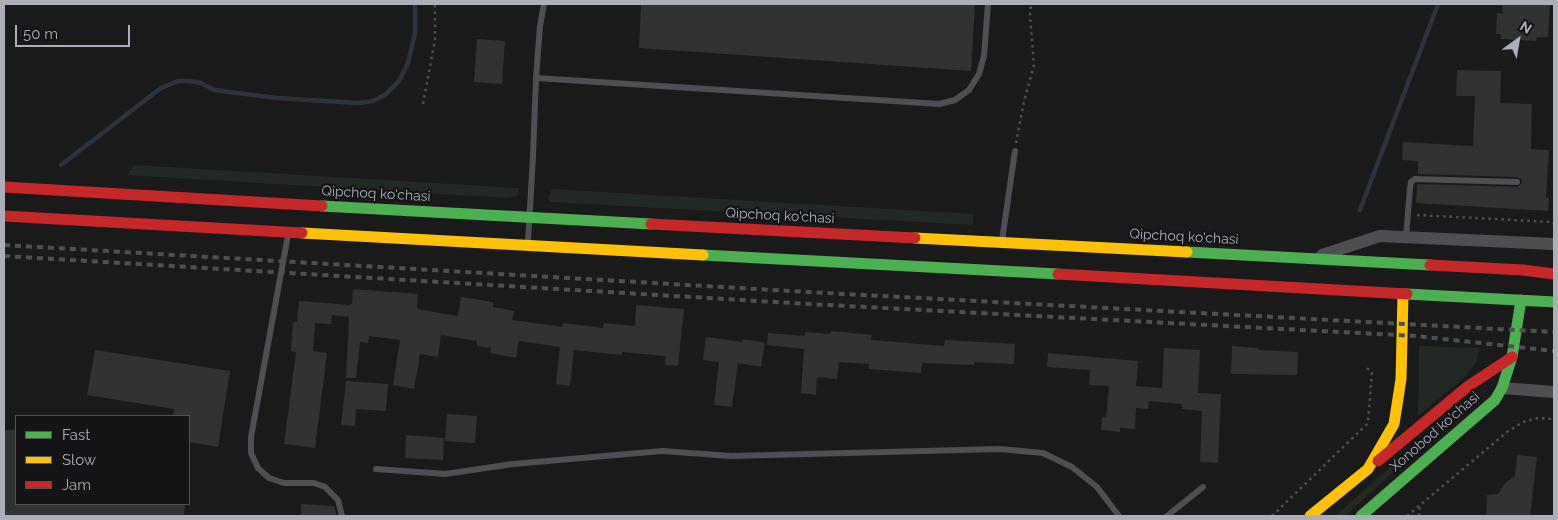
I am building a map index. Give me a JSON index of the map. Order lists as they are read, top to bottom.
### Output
{
  "streets": {
    "main road": ["Qipchoq ko'chasi", "Xonobod ko'chasi"]
  },
  "crossings": [
    ["Qipchoq ko'chasi", "Xonobod ko'chasi"]
  ],
  "legend": ["Fast", "Slow", "Jam"],
  "scale_bar": "50 m",
  "north": "top right"
}
